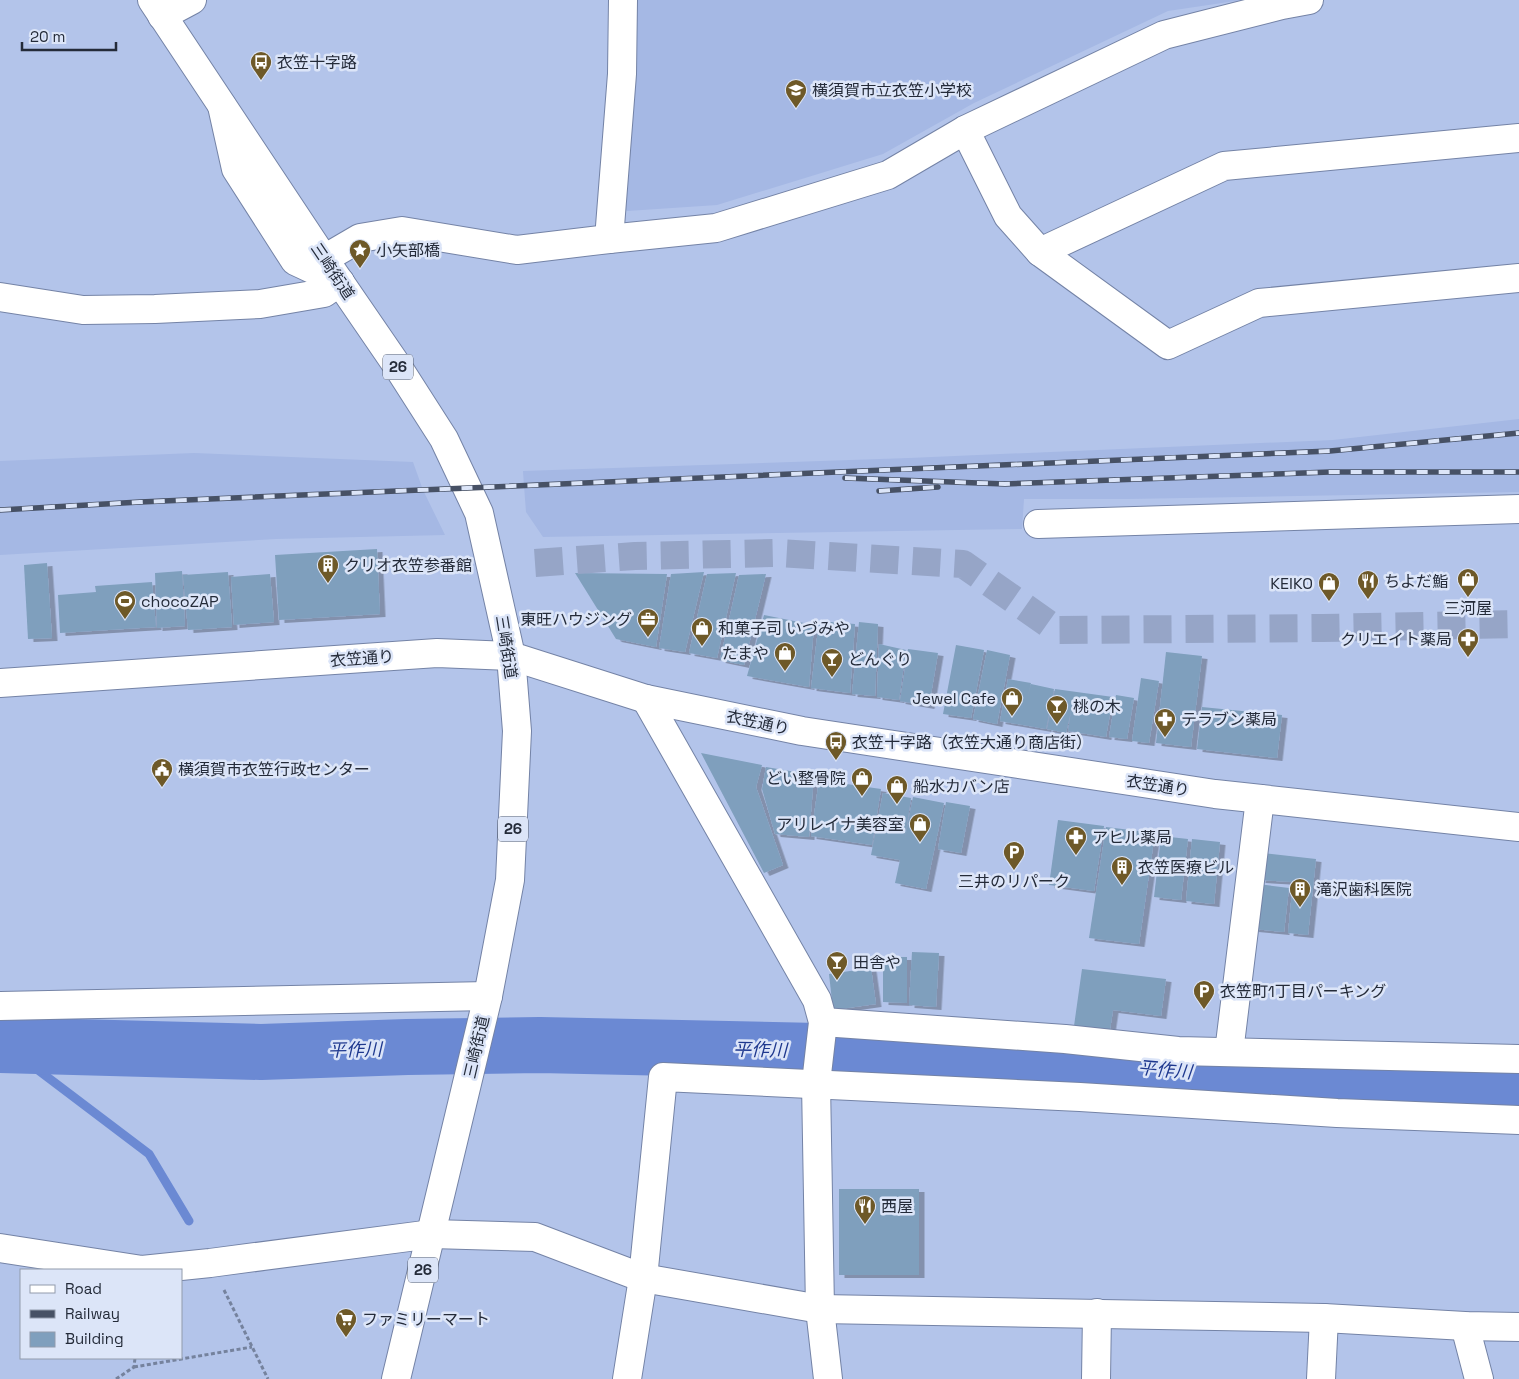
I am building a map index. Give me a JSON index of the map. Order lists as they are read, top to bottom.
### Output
{
  "streets": {
    "street": ["三崎街道", "26", "衣笠通り"]
  },
  "crossings": [
    ["三崎街道", "衣笠通り"]
  ],
  "water": ["平作川"],
  "places": {
    "bus stop": ["衣笠十字路", "衣笠十字路（衣笠大通り商店街）"],
    "school or university": ["横須賀市立衣笠小学校"],
    "place": ["小矢部橋"],
    "building": ["クリオ衣笠参番館", "衣笠医療ビル", "滝沢歯科医院"],
    "shop": [
      "三河屋",
      "KEIKO",
      "和菓子司 いづみや",
      "たまや",
      "Jewel Cafe",
      "どい整骨院",
      "船水カバン店",
      "アリレイナ美容室"
    ],
    "restaurant": ["ちよだ鮨", "西屋"],
    "sports": ["chocoZAP"],
    "office": ["東旺ハウジング"],
    "pharmacy": ["クリエイト薬局", "テラブン薬局", "アヒル薬局"],
    "bar": ["どんぐり", "桃の木", "田舎や"],
    "public building": ["横須賀市衣笠行政センター"],
    "parking": ["三井のリパーク", "衣笠町1丁目パーキング"],
    "supermarket": ["ファミリーマート"]
  },
  "legend": ["Road", "Railway", "Building"],
  "scale_bar": "20 m"
}
